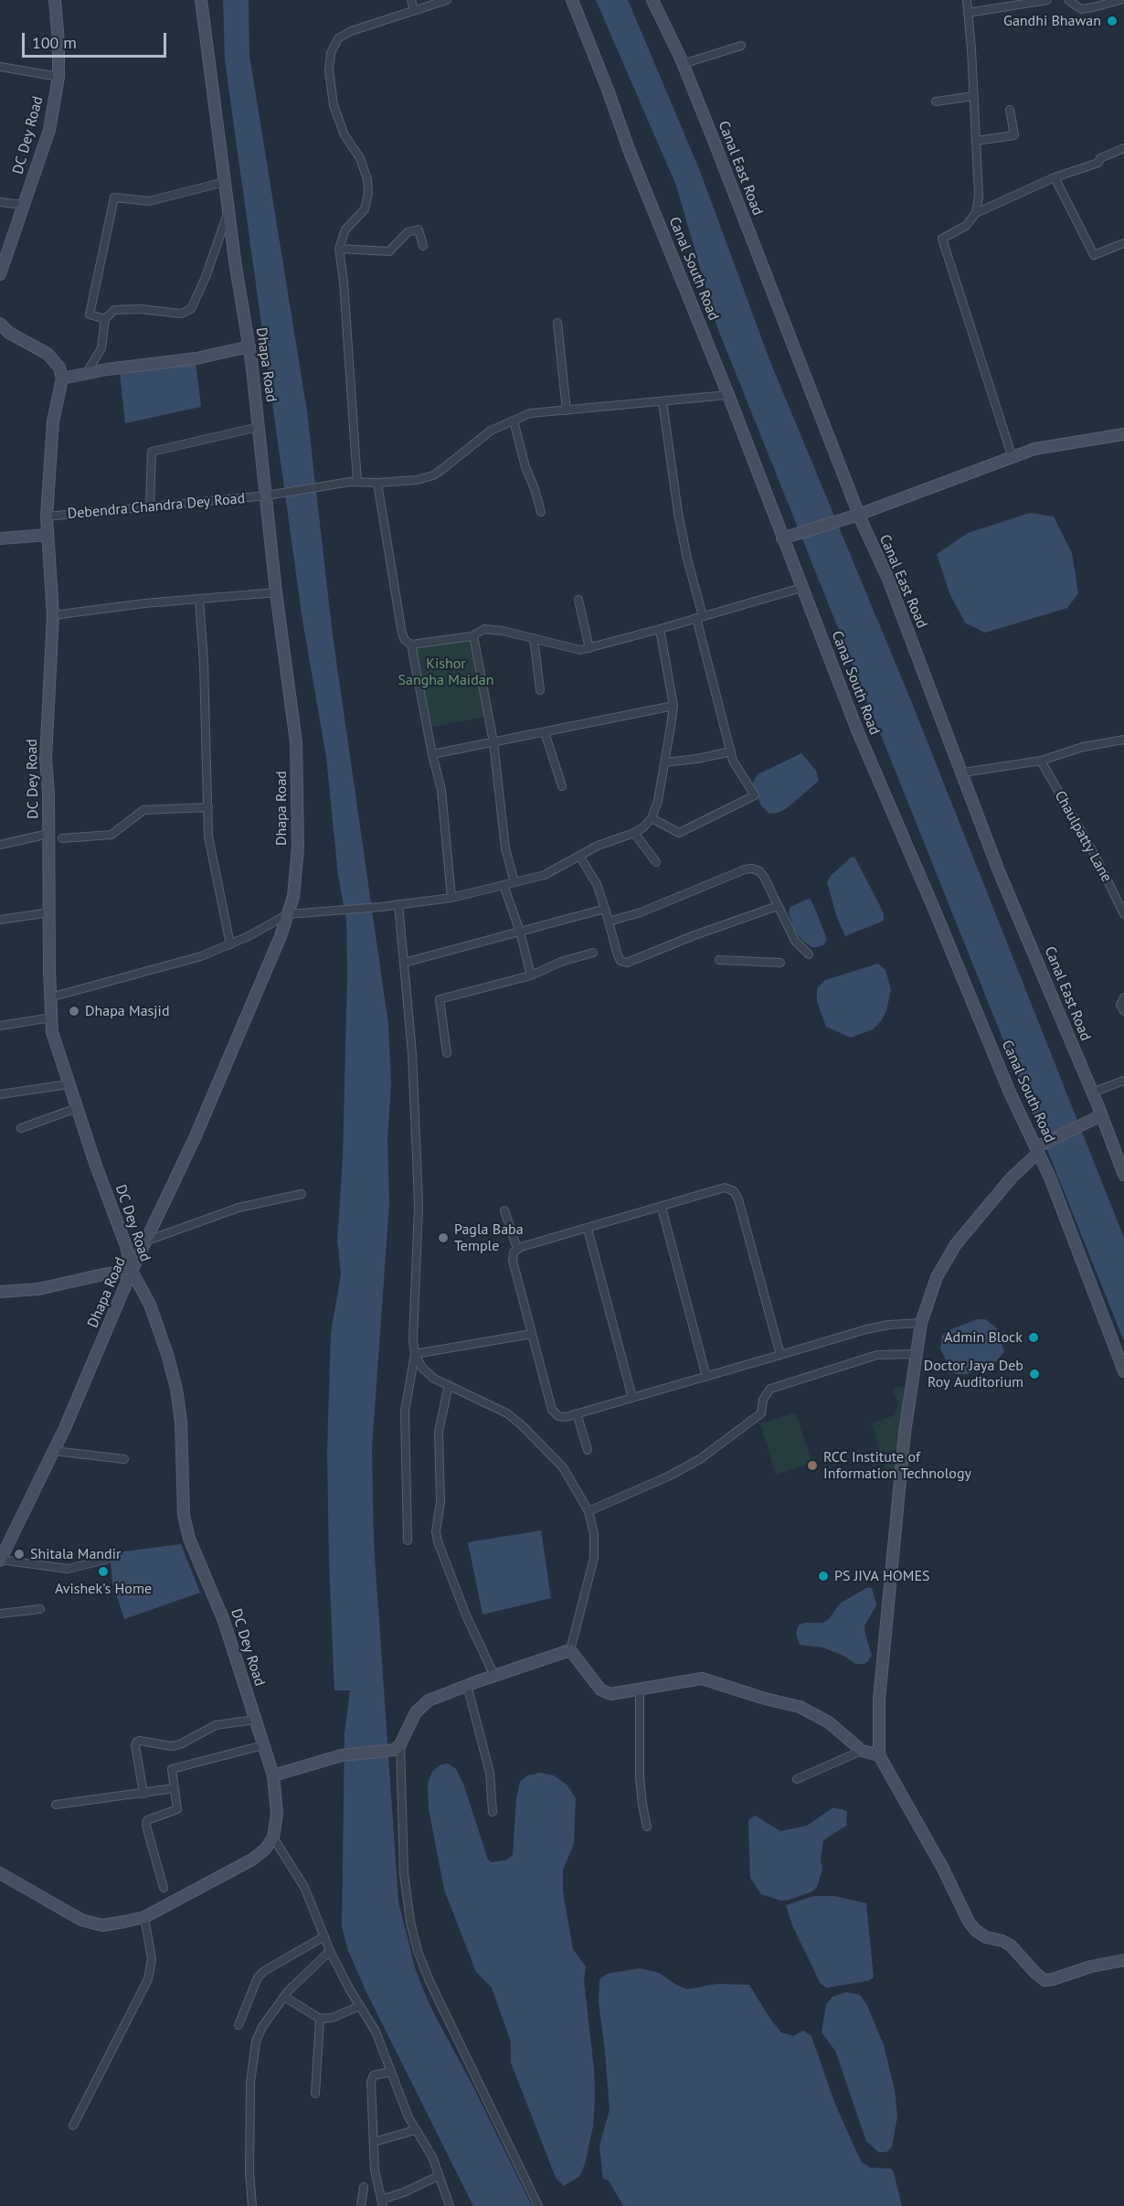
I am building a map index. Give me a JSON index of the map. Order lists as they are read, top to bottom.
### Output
{
  "streets": {
    "street": [
      "DC Dey Road",
      "Canal East Road",
      "Canal South Road",
      "Dhapa Road",
      "Debendra Chandra Dey Road",
      "Chaulpatty Lane"
    ]
  },
  "crossings": [
    ["DC Dey Road", "Dhapa Road"],
    ["DC Dey Road", "Debendra Chandra Dey Road"],
    ["Canal South Road", "Debendra Chandra Dey Road"],
    ["Dhapa Road", "Debendra Chandra Dey Road"]
  ],
  "parks": ["Kishor Sangha Maidan"],
  "places": [
    "Gandhi Bhawan",
    "Dhapa Masjid",
    "Pagla Baba Temple",
    "Admin Block",
    "Doctor Jaya Deb Roy Auditorium",
    "RCC Institute of Information Technology",
    "Shitala Mandir",
    "Avishek's Home",
    "PS JIVA HOMES"
  ],
  "scale_bar": "100 m"
}
